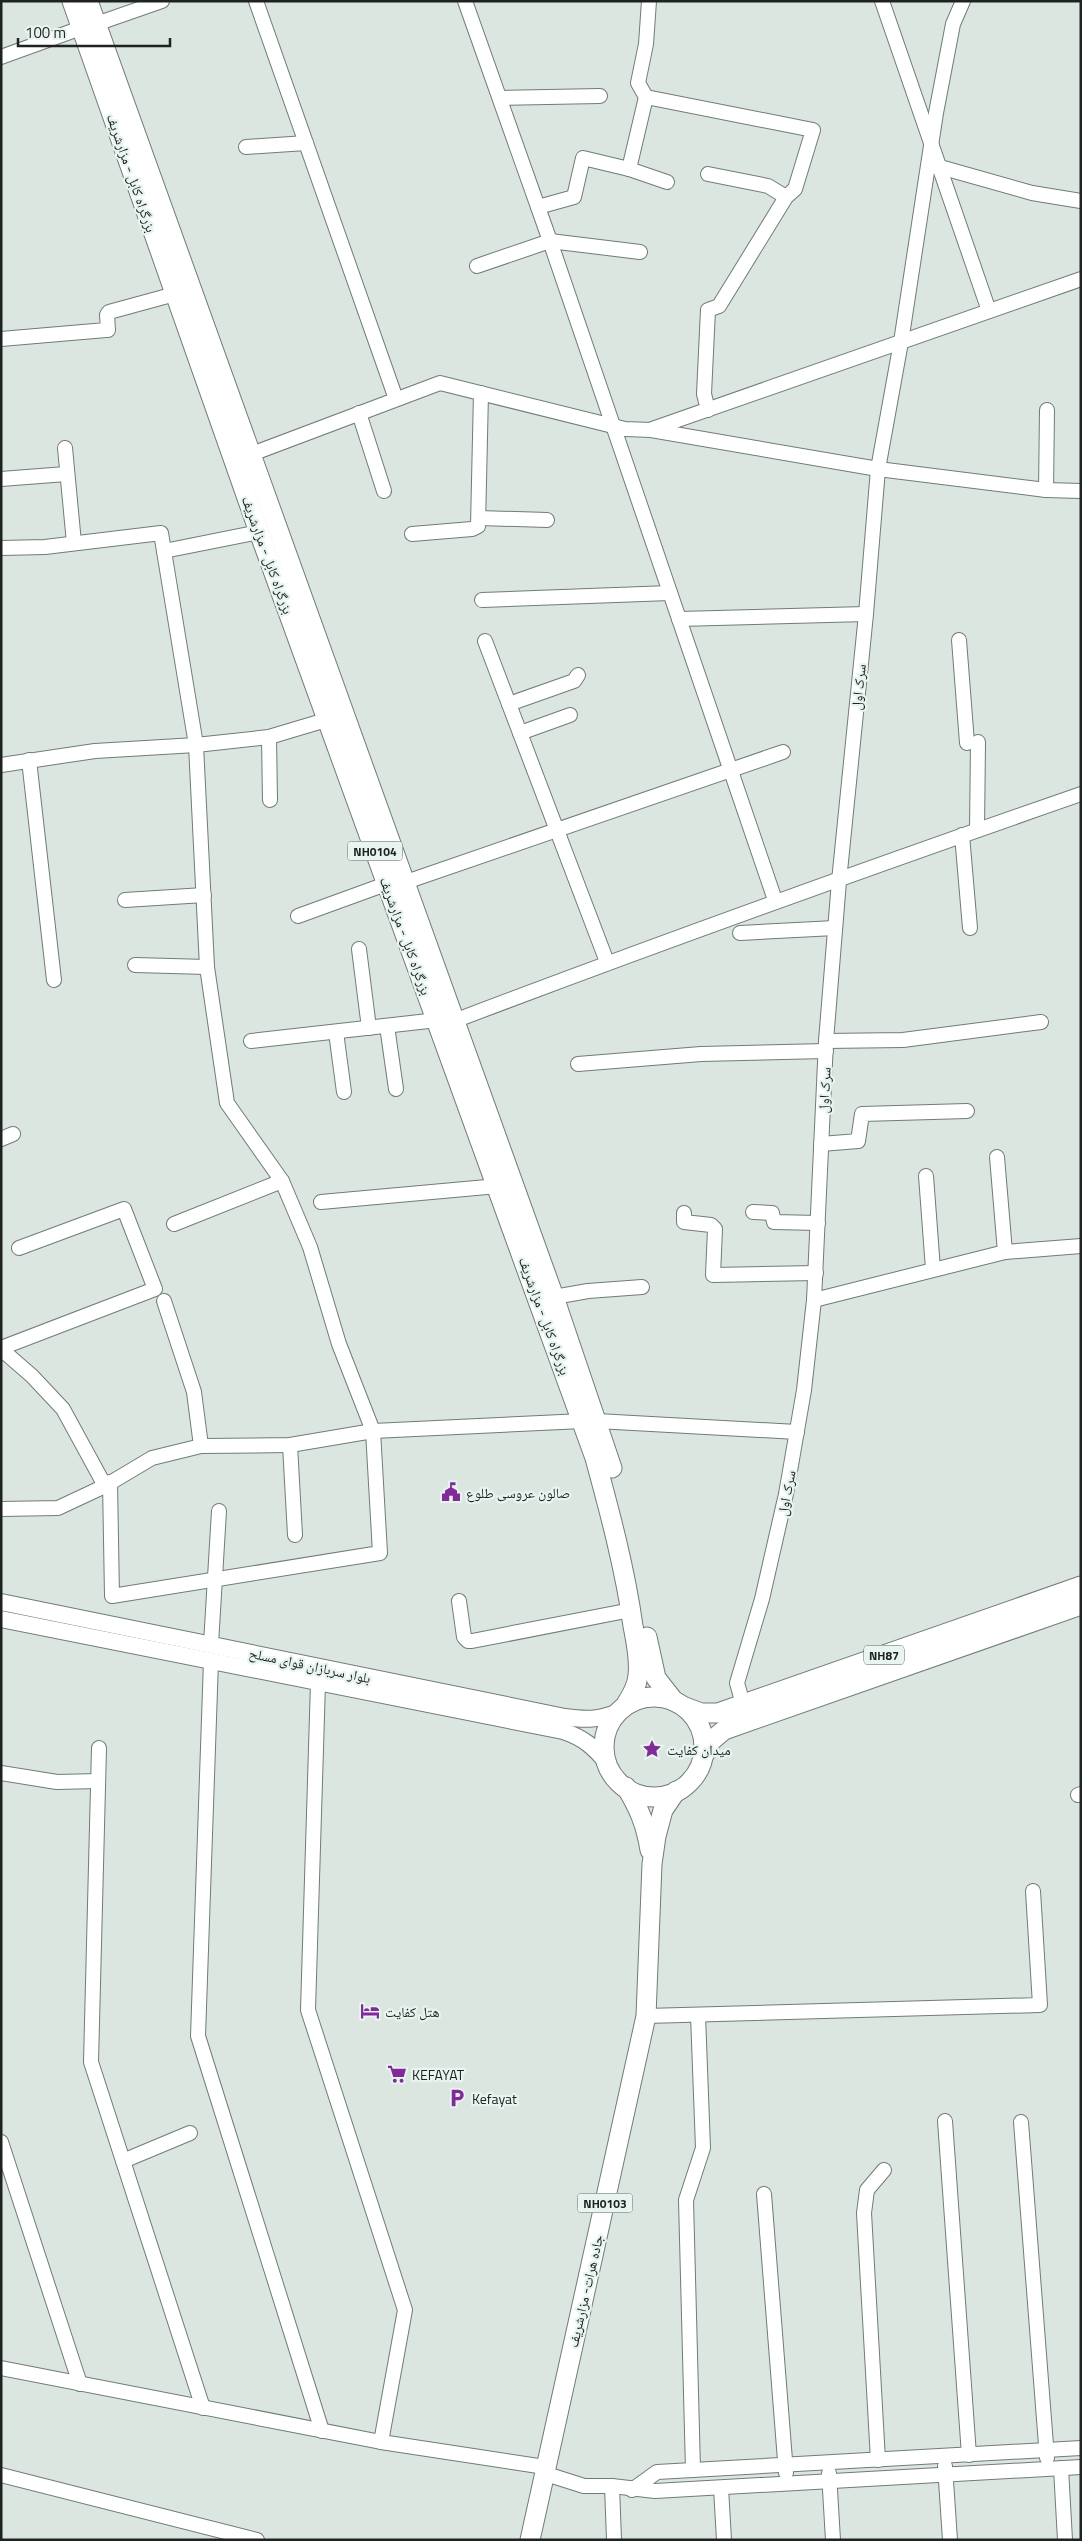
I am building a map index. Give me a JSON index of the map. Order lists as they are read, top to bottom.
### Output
{
  "streets": {
    "highway": [
      "بزرگراه کابل - مزارشریف",
      "NH0104",
      "NH87",
      "NH0103",
      "جاده هرات- مزارشریف"
    ],
    "main road": ["بلوار سربازان قوای مسلح"],
    "street": ["سرک اول"]
  },
  "crossings": [
    ["بزرگراه کابل - مزارشریف", "NH87"],
    ["بزرگراه کابل - مزارشریف", "بلوار سربازان قوای مسلح"],
    ["بزرگراه کابل - مزارشریف", "NH0103"],
    ["سرک اول", "NH87"],
    ["NH87", "بلوار سربازان قوای مسلح"],
    ["NH87", "NH0103"],
    ["بلوار سربازان قوای مسلح", "NH0103"],
    ["NH0103", "جاده هرات- مزارشریف"]
  ],
  "places": {
    "public building": ["صالون عروسی طلوع"],
    "place": ["میدان کفایت"],
    "hotel": ["هتل کفایت"],
    "supermarket": ["KEFAYAT"],
    "parking": ["Kefayat"]
  },
  "scale_bar": "100 m"
}
